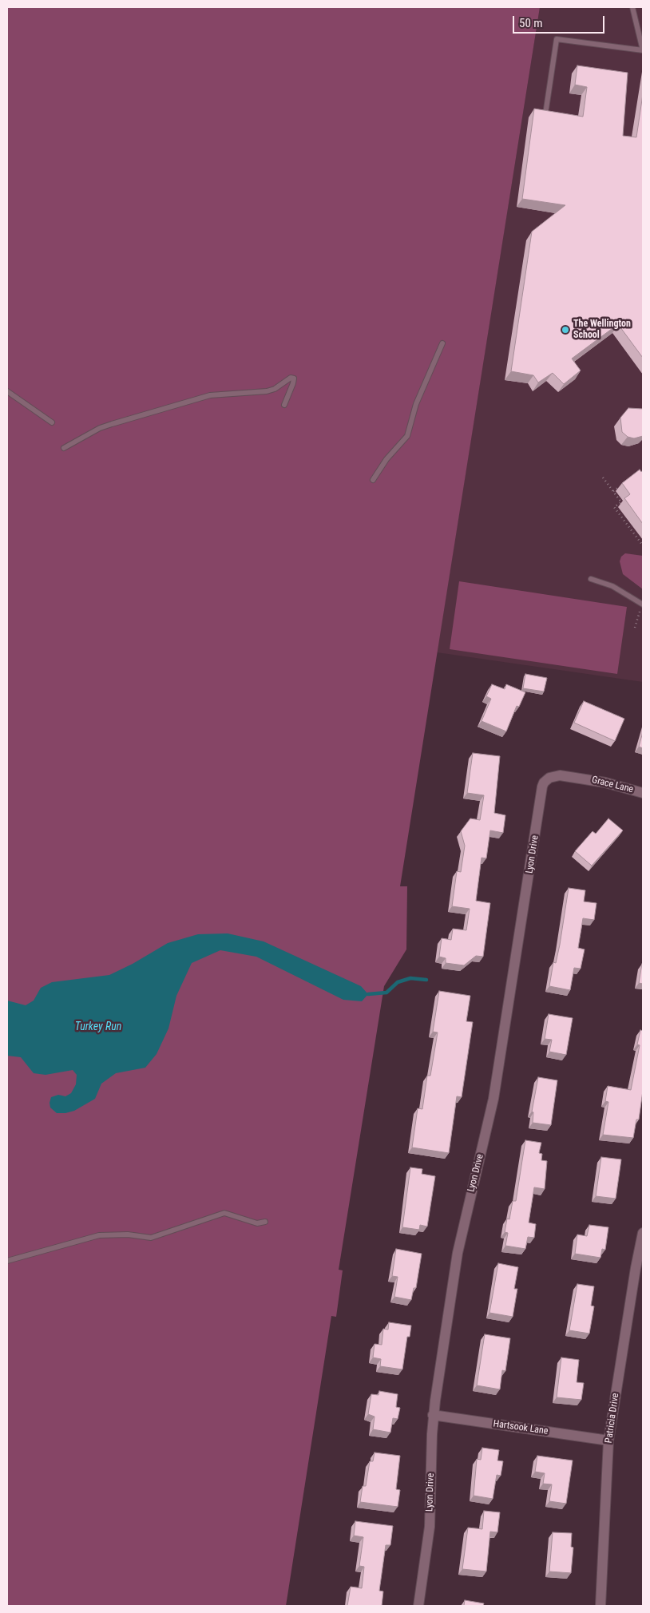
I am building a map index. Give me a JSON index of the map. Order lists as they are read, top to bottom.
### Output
{
  "streets": {
    "street": [
      "Grace Lane",
      "Lyon Drive",
      "Patricia Drive",
      "Hartsook Lane"
    ]
  },
  "crossings": [
    ["Grace Lane", "Lyon Drive"],
    ["Lyon Drive", "Hartsook Lane"],
    ["Patricia Drive", "Hartsook Lane"]
  ],
  "water": ["Turkey Run"],
  "places": ["The Wellington School"],
  "scale_bar": "50 m"
}
